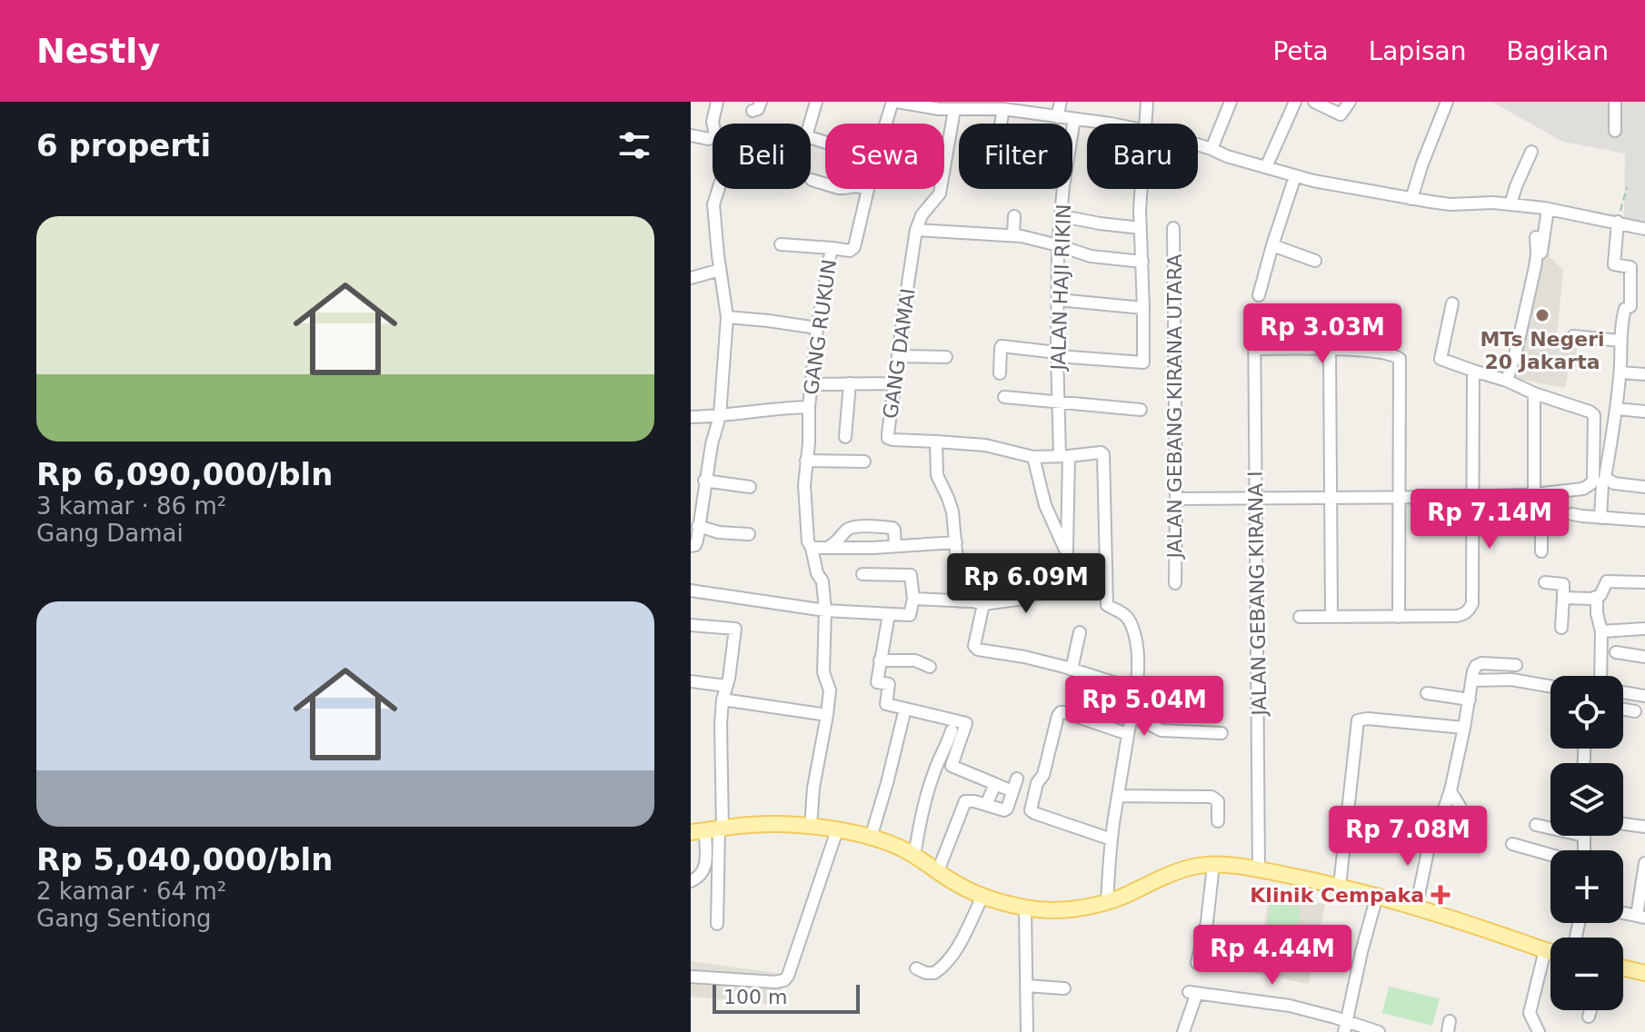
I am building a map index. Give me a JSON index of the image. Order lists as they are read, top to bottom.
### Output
{
  "streets": {
    "street": [
      "JALAN HAJI RIKIN",
      "GANG RUKUN",
      "GANG DAMAI",
      "JALAN GEBANG KIRANA UTARA",
      "JALAN GEBANG KIRANA I"
    ]
  },
  "places": {
    "other": ["MTs Negeri 20 Jakarta"],
    "health": ["Klinik Cempaka"]
  },
  "scale_bar": "100 m",
  "page": {
    "header": "Nestly",
    "nav": ["Peta", "Lapisan", "Bagikan"],
    "heading": "6 properti",
    "chip": [
      "Beli",
      "Sewa",
      "Filter",
      "Baru"
    ],
    "list": [
      {
        "name": "Rp 6,090,000/bln",
        "note": "3 kamar · 86 m² · Gang Damai"
      },
      {
        "name": "Rp 5,040,000/bln",
        "note": "2 kamar · 64 m² · Gang Sentiong"
      }
    ],
    "price": [
      "Rp 3.03M",
      "Rp 7.14M",
      "Rp 6.09M",
      "Rp 5.04M",
      "Rp 7.08M",
      "Rp 4.44M"
    ],
    "map_buttons": ["+", "−"],
    "scale": "100 m"
  }
}
